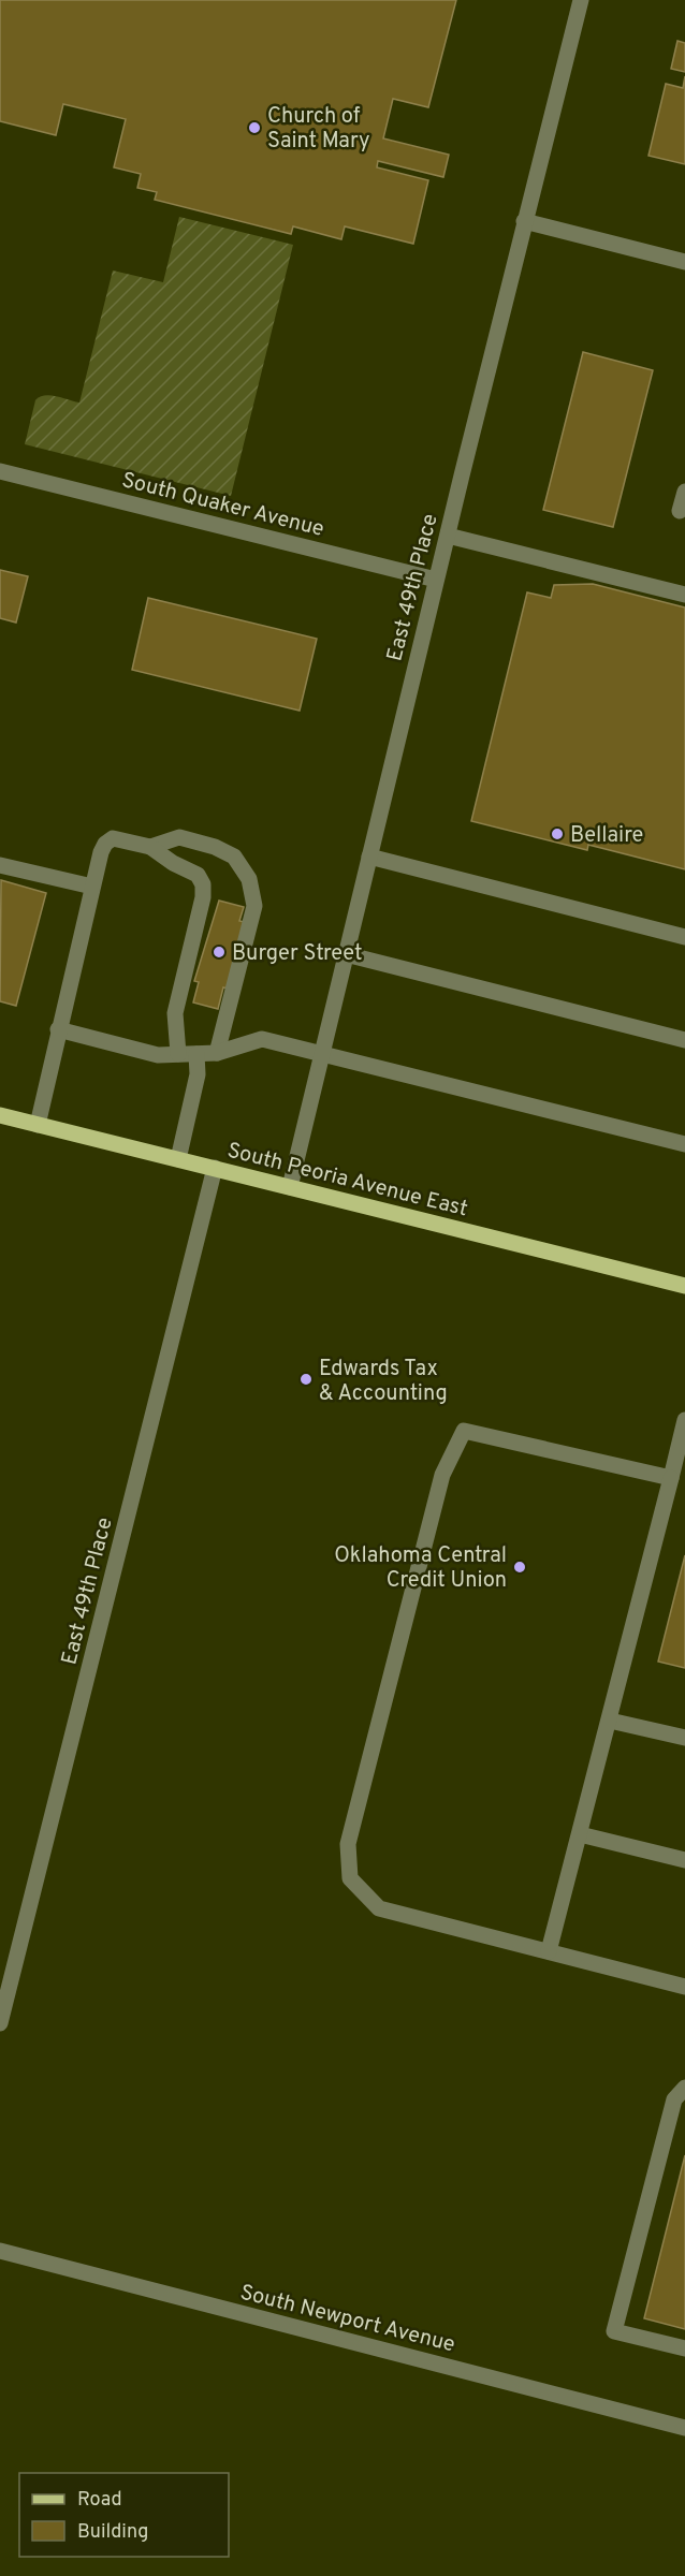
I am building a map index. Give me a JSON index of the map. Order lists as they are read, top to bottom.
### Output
{
  "streets": {
    "main road": ["South Peoria Avenue East"],
    "street": ["South Quaker Avenue", "East 49th Place", "South Newport Avenue"]
  },
  "crossings": [
    ["South Quaker Avenue", "East 49th Place"],
    ["East 49th Place", "South Peoria Avenue East"]
  ],
  "places": [
    "Church of Saint Mary",
    "Bellaire",
    "Burger Street",
    "Edwards Tax & Accounting",
    "Oklahoma Central Credit Union"
  ],
  "legend": ["Road", "Building"]
}
